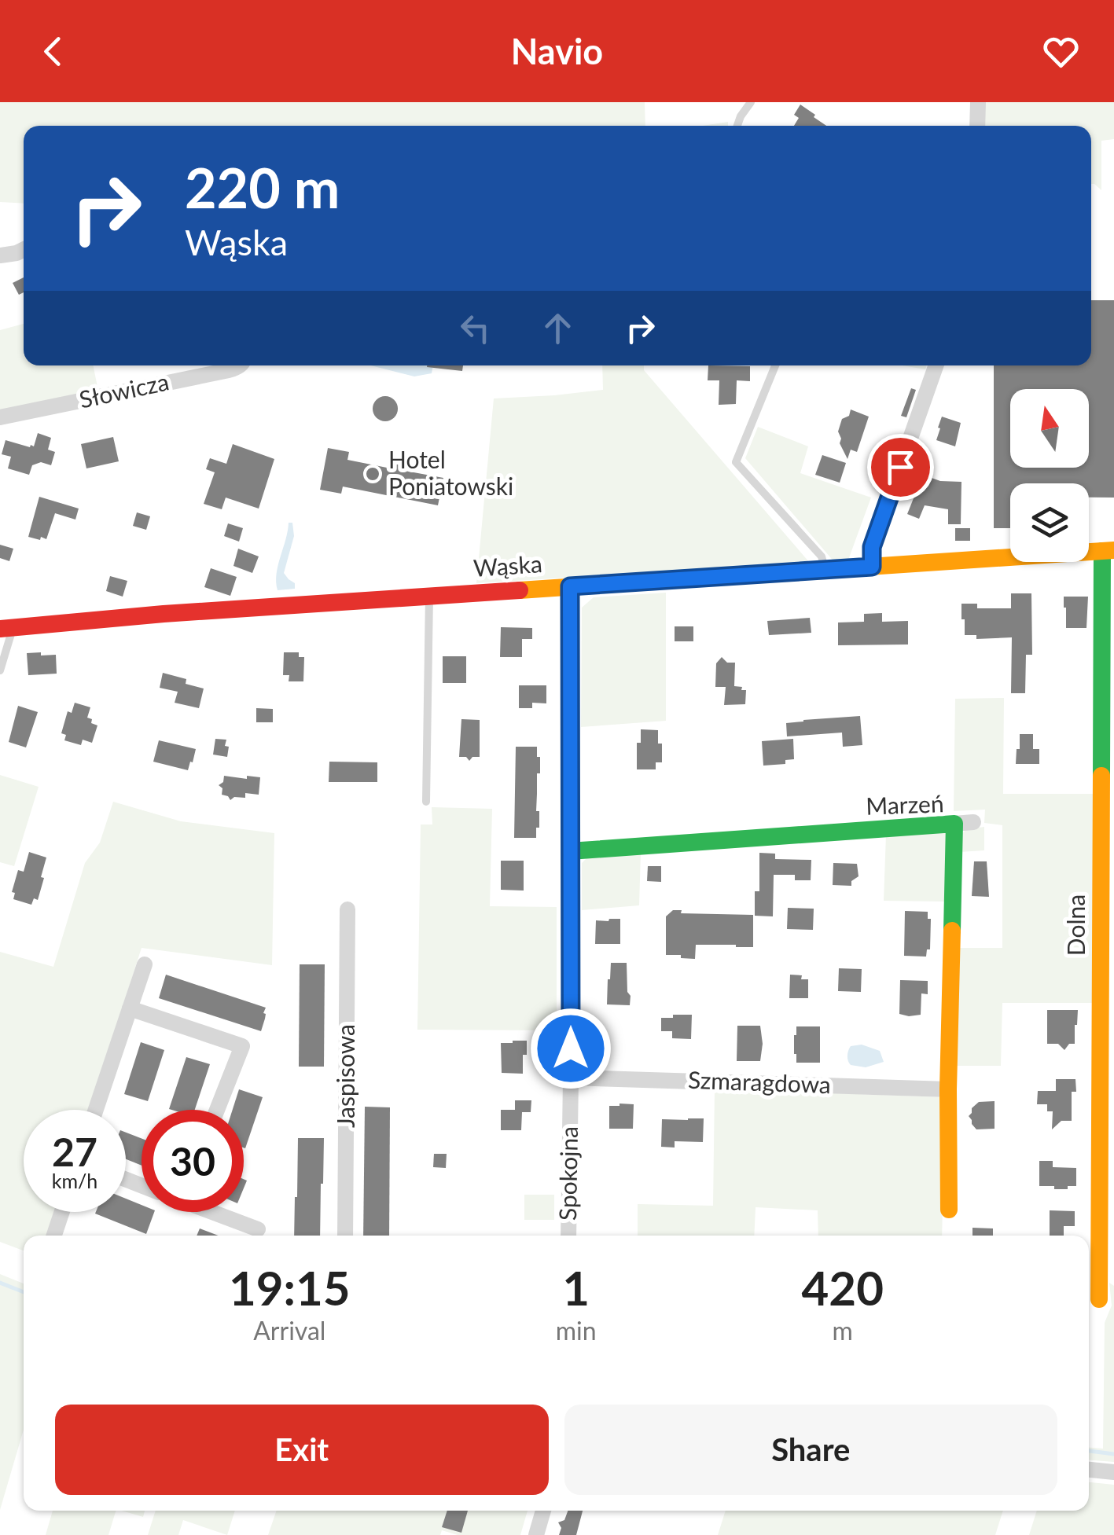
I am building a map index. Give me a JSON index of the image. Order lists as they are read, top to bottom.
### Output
{
  "streets": {
    "street": [
      "Słowicza",
      "Wąska",
      "Marzeń",
      "Dolna",
      "Jaspisowa",
      "Szmaragdowa",
      "Spokojna"
    ]
  },
  "crossings": [
    ["Wąska", "Dolna"],
    ["Wąska", "Spokojna"],
    ["Marzeń", "Szmaragdowa"],
    ["Marzeń", "Spokojna"],
    ["Szmaragdowa", "Spokojna"]
  ],
  "places": ["Hotel Poniatowski"],
  "north": "top",
  "page": {
    "header": "Navio",
    "turn": ["220 m", "Wąska"],
    "speed": "27 km/h",
    "limit": "30",
    "eta": [
      "19:15",
      "Arrival",
      "1",
      "min",
      "420",
      "m"
    ],
    "buttons": ["Exit", "Share"]
  }
}
